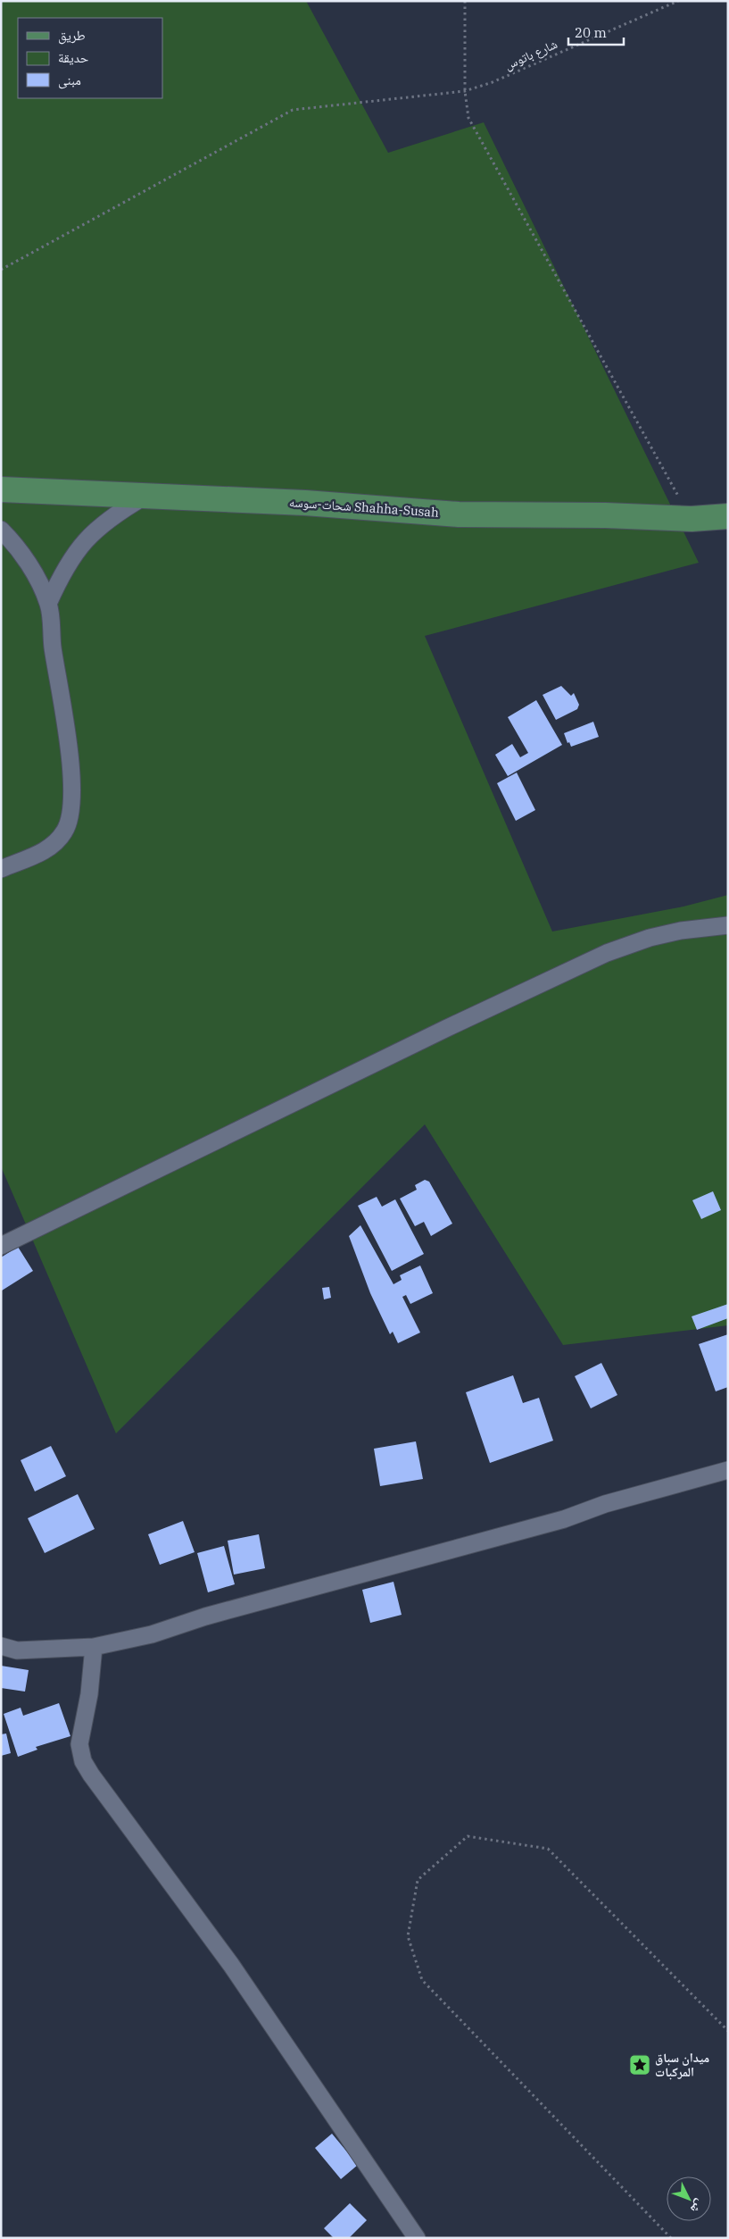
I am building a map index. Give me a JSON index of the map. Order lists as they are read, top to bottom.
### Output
{
  "streets": {
    "main road": ["شحات-سوسه Shahha-Susah"],
    "path": ["شارع باتوس"]
  },
  "places": {
    "place": ["ميدان سباق المركبات"]
  },
  "legend": ["طريق", "حديقة", "مبنى"],
  "scale_bar": "20 m",
  "north": "bottom right"
}
